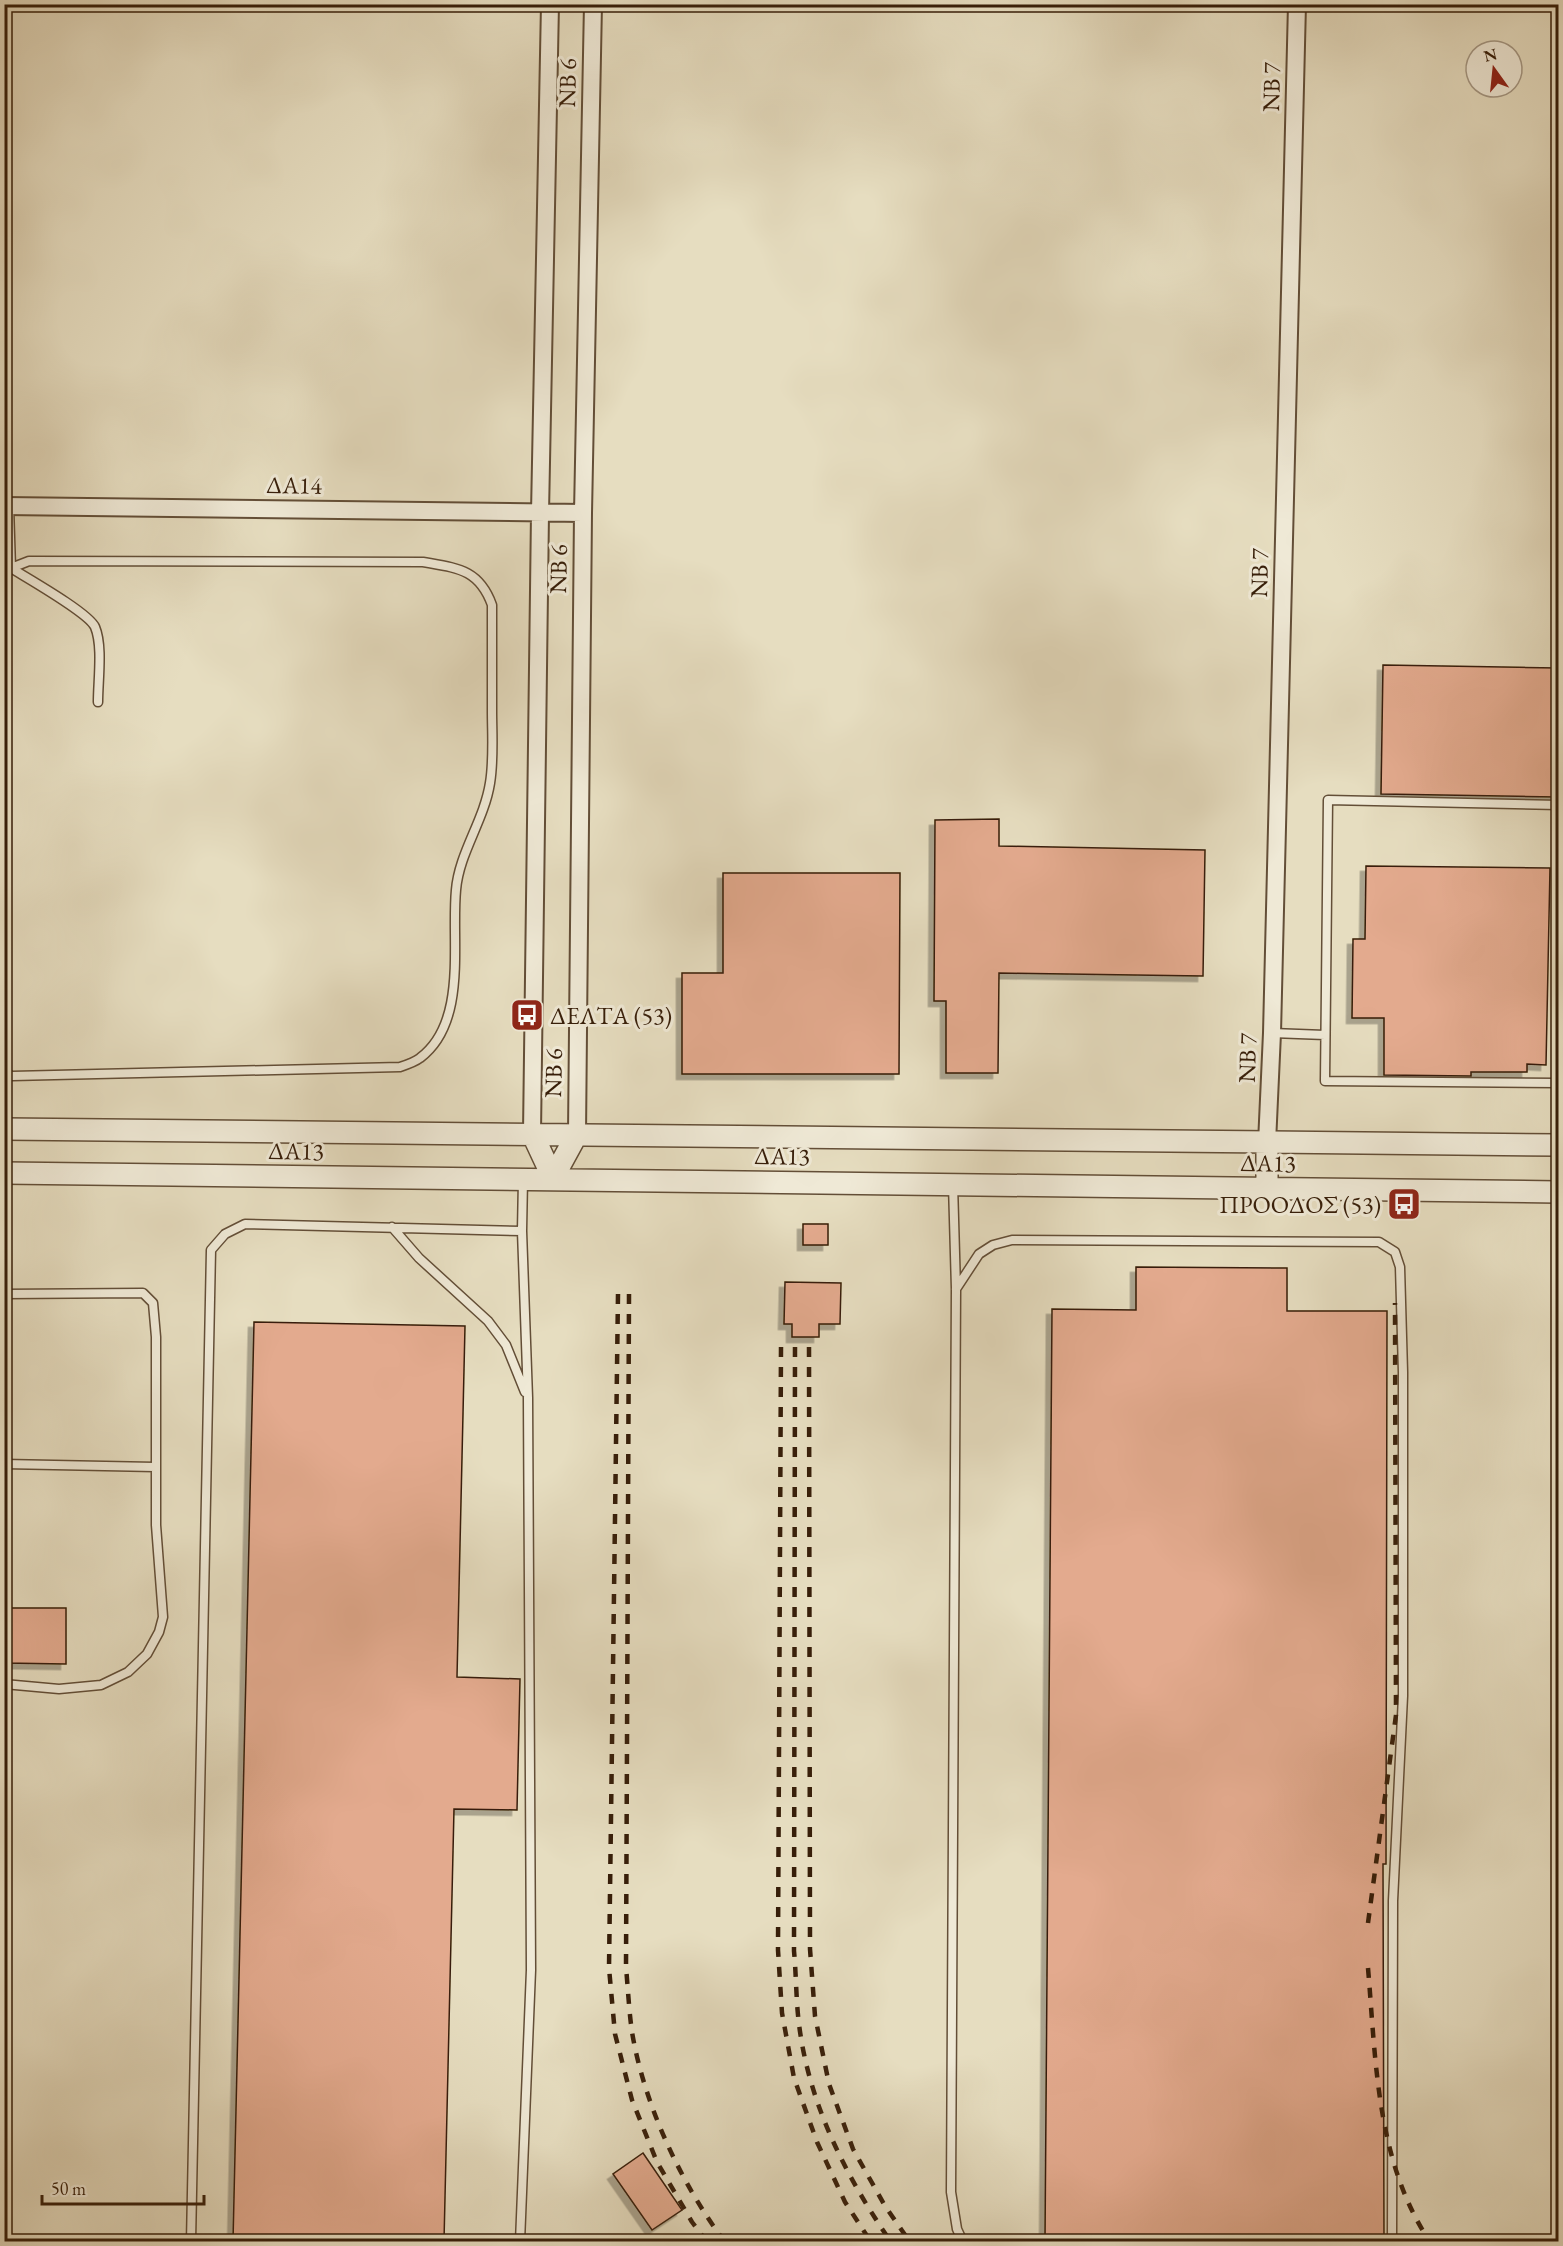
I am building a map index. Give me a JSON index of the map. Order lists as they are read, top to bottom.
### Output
{
  "streets": {
    "street": [
      "ΝΒ 6",
      "ΝΒ 7",
      "ΔΑ14",
      "ΔΑ13"
    ]
  },
  "crossings": [
    ["ΝΒ 6", "ΔΑ14"],
    ["ΝΒ 6", "ΔΑ13"],
    ["ΝΒ 7", "ΔΑ13"]
  ],
  "places": {
    "bus stop": ["ΔΕΛΤΑ (53)", "ΠΡΟΟΔΟΣ (53)"]
  },
  "scale_bar": "50 m",
  "north": "top"
}
